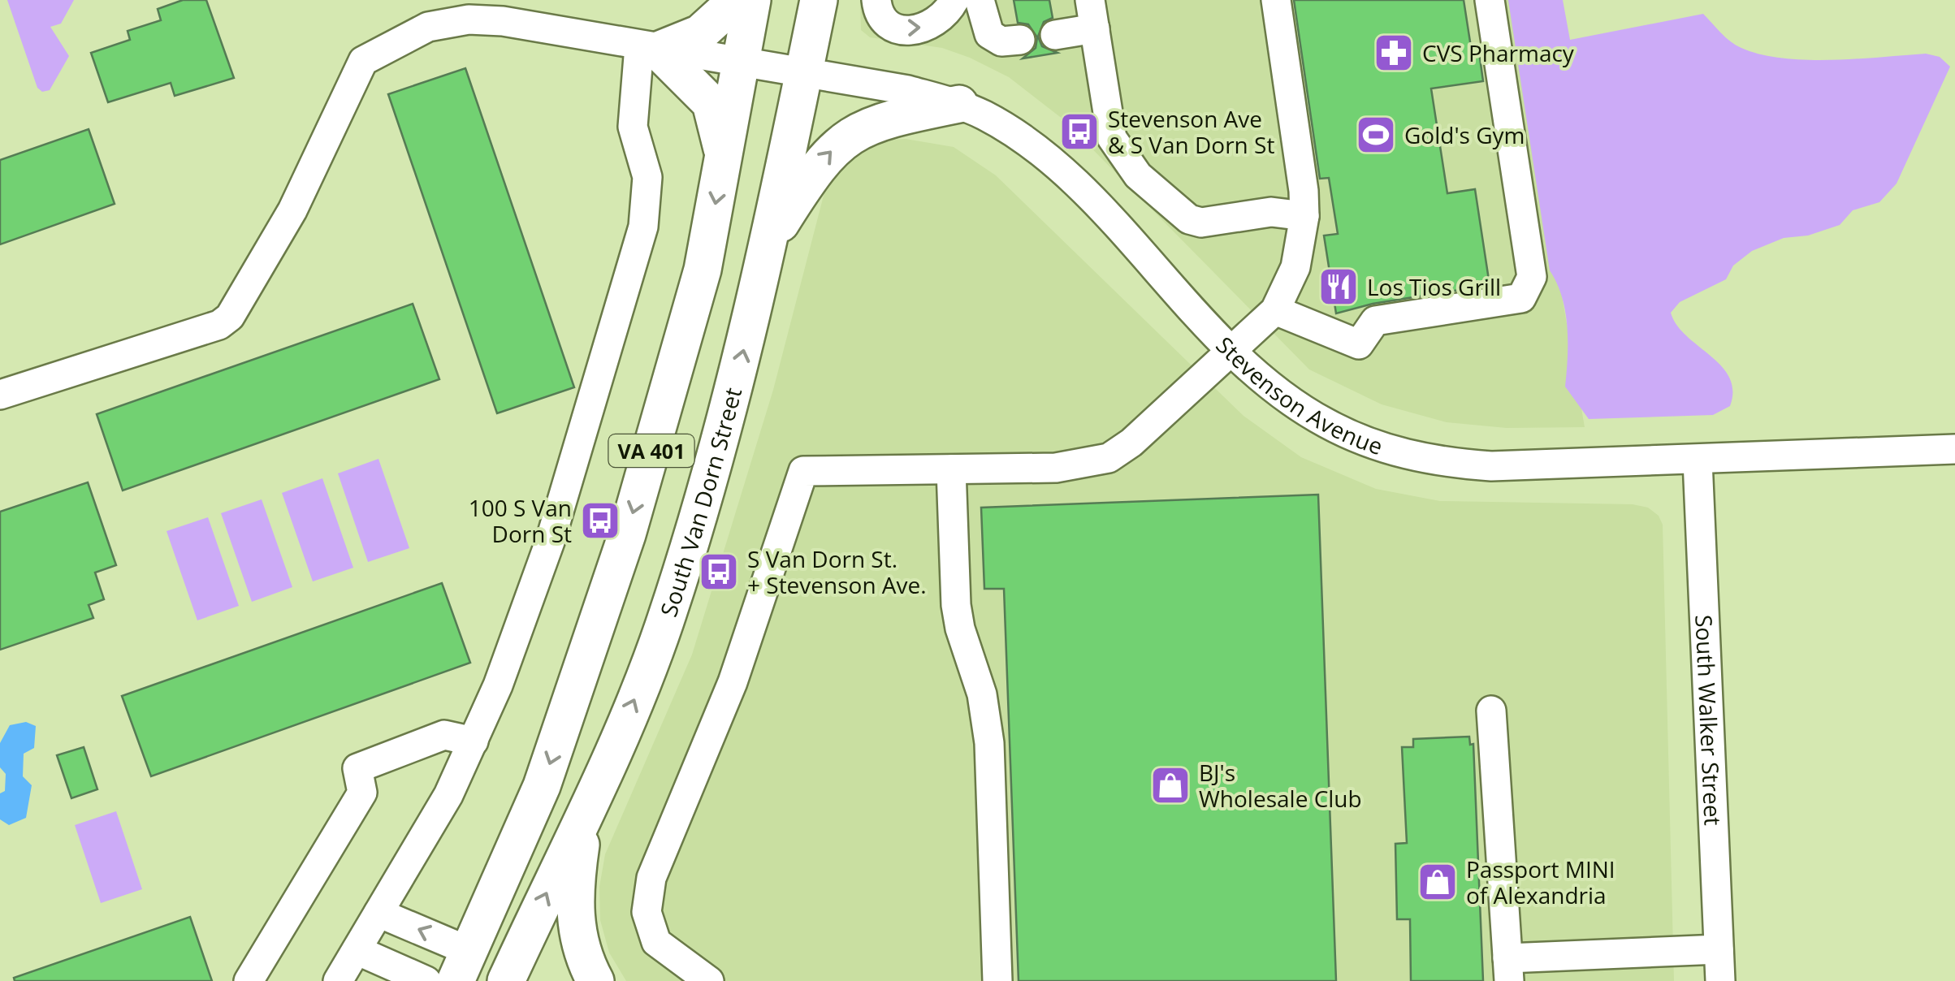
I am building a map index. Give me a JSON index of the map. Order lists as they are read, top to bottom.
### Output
{
  "streets": {
    "main road": ["VA 401", "South Van Dorn Street"],
    "street": ["Stevenson Avenue", "South Walker Street"]
  },
  "crossings": [
    ["Stevenson Avenue", "VA 401"],
    ["Stevenson Avenue", "South Van Dorn Street"],
    ["Stevenson Avenue", "South Walker Street"]
  ],
  "places": {
    "pharmacy": ["CVS Pharmacy"],
    "bus stop": ["Stevenson Ave & S Van Dorn St", "100 S Van Dorn St", "S Van Dorn St. + Stevenson Ave."],
    "sports": ["Gold's Gym"],
    "restaurant": ["Los Tios Grill"],
    "shop": ["BJ's Wholesale Club", "Passport MINI of Alexandria"]
  }
}
